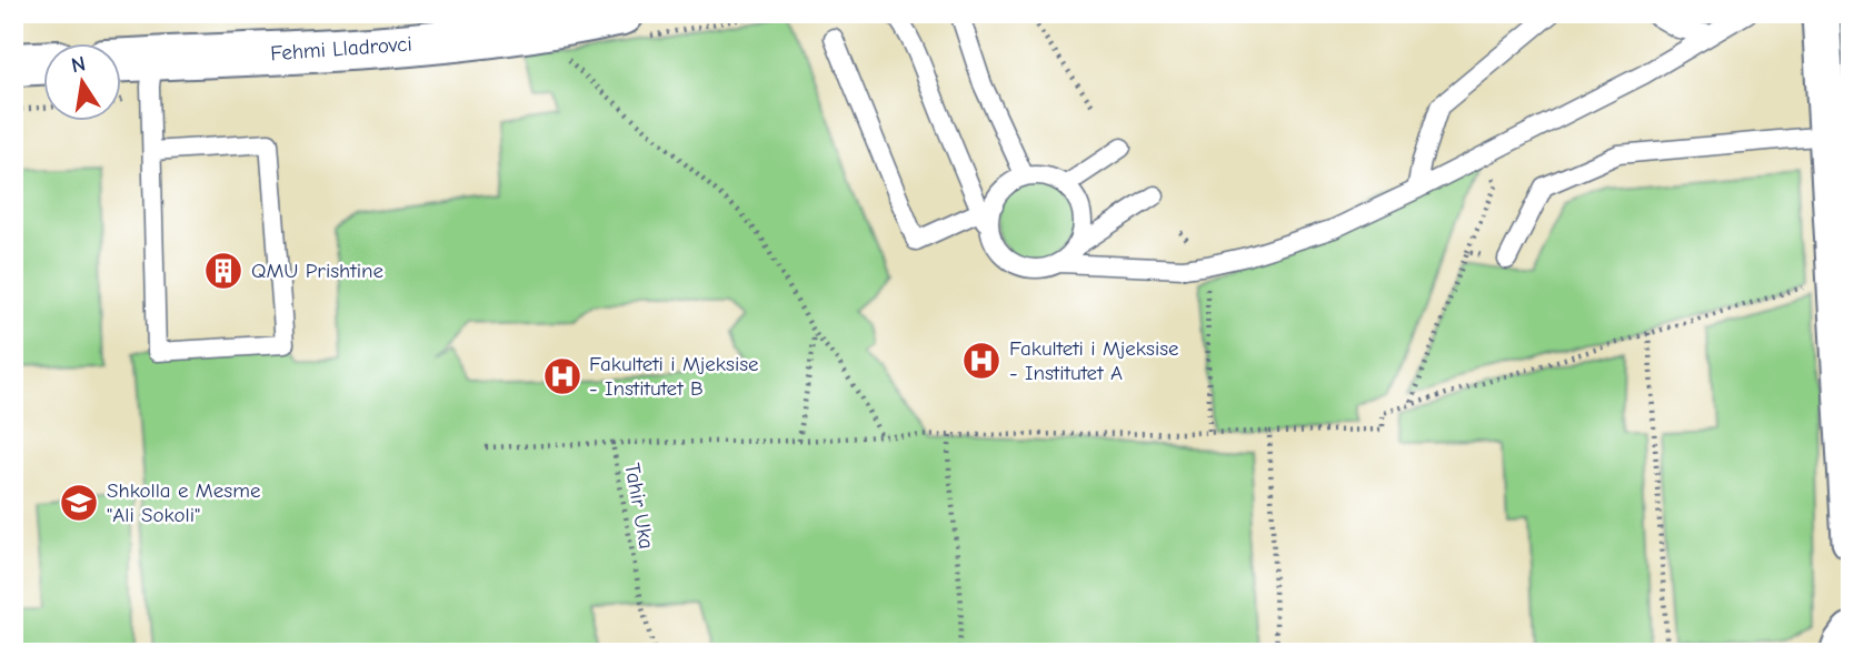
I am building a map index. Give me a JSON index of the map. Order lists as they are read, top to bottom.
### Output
{
  "streets": {
    "main road": ["Fehmi Lladrovci"],
    "path": ["Tahir Uka"]
  },
  "places": {
    "building": ["QMU Prishtine"],
    "hospital": ["Fakulteti i Mjeksise - Institutet A", "Fakulteti i Mjeksise - Institutet B"],
    "school or university": ["Shkolla e Mesme \"Ali Sokoli\""]
  },
  "north": "top"
}
